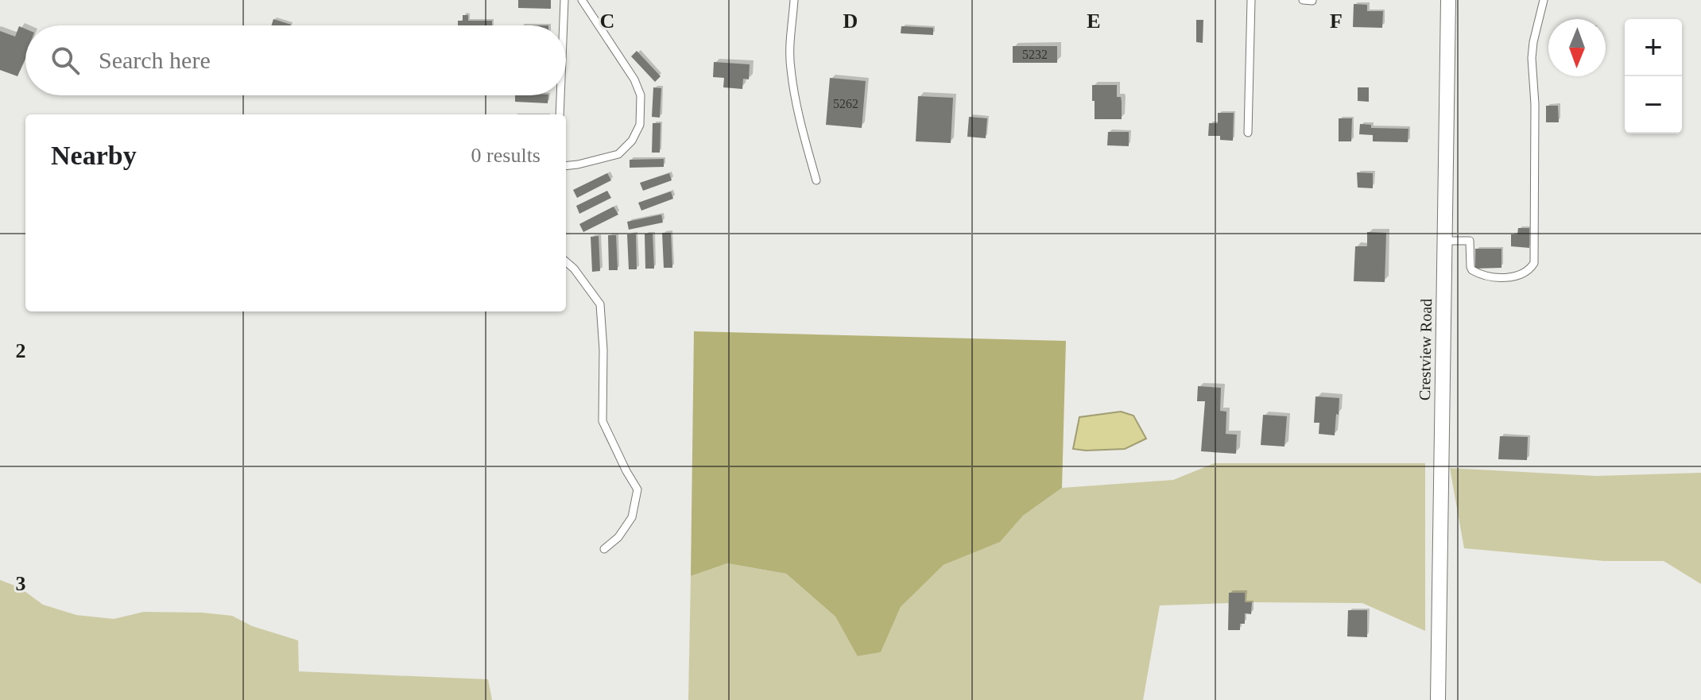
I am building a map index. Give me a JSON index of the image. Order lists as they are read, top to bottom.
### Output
{
  "streets": {
    "street": ["Crestview Road"]
  },
  "house_numbers": ["5232", "5262"],
  "north": "bottom",
  "page": {
    "map_buttons": ["+", "−"],
    "search": "Search here",
    "heading": ["Nearby", "0 results"]
  },
  "grid": {
    "columns": [
      "C",
      "D",
      "E",
      "F"
    ],
    "rows": ["2", "3"]
  }
}
